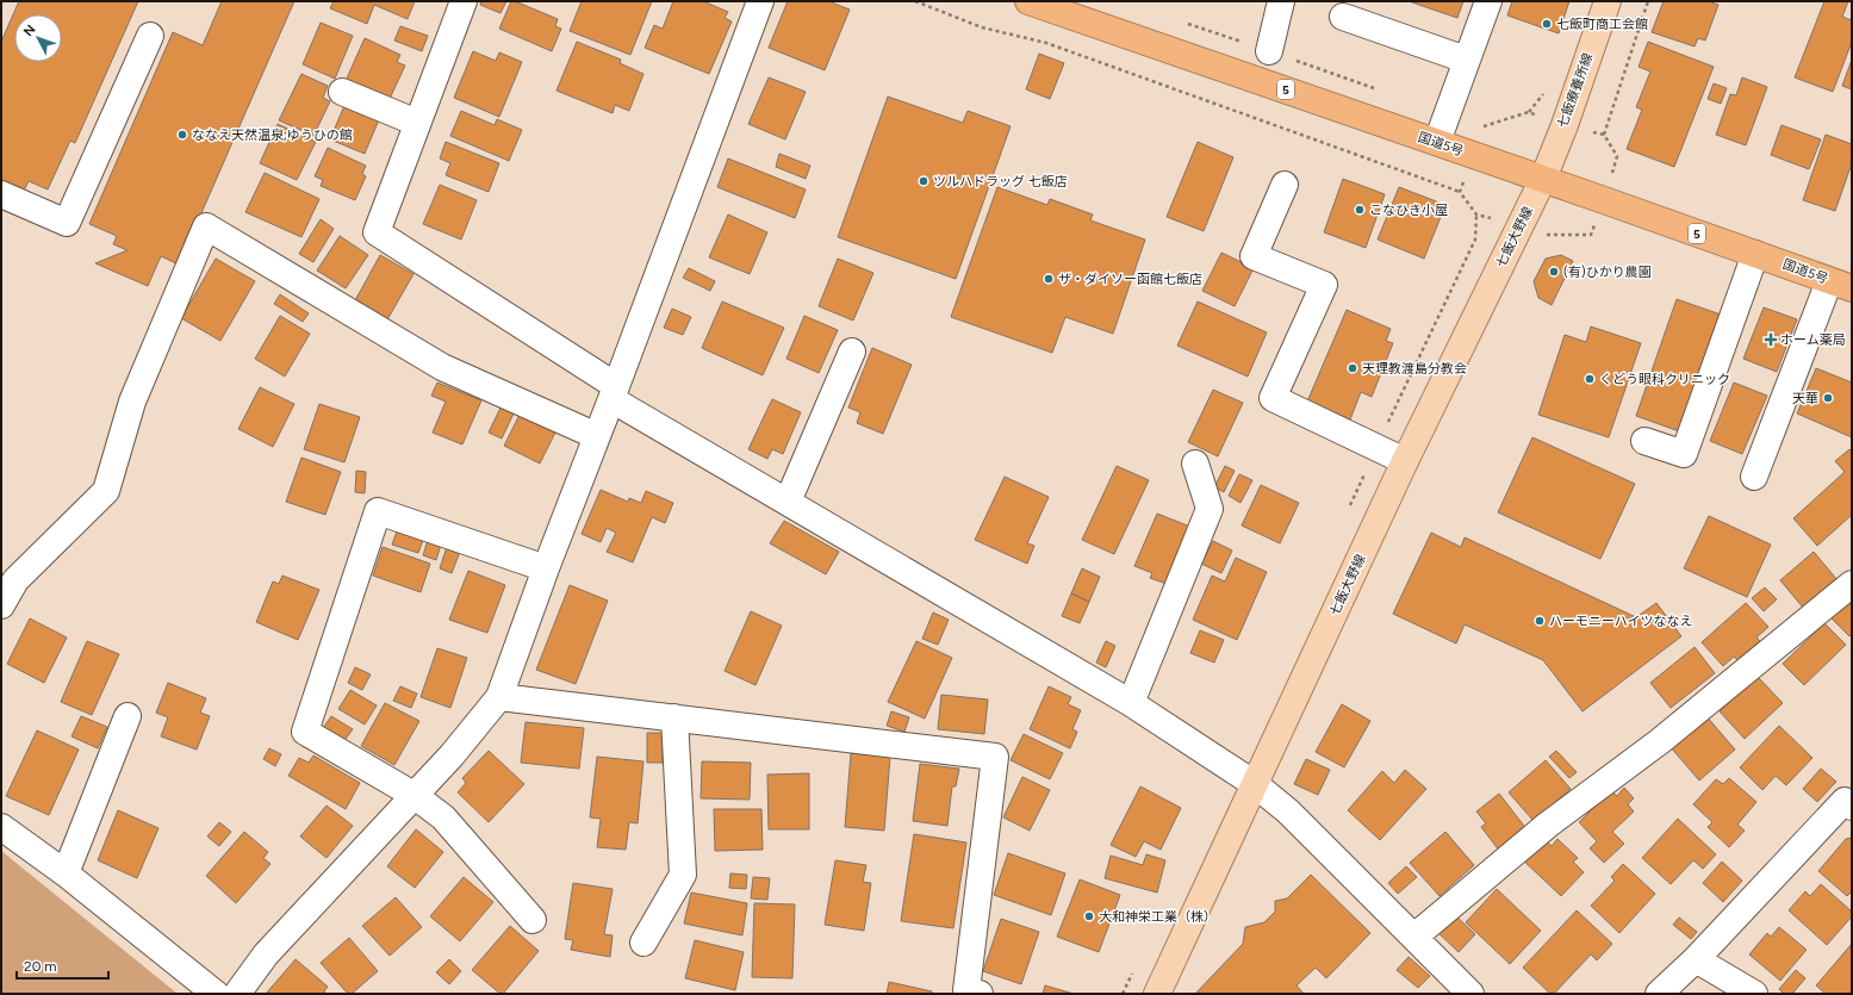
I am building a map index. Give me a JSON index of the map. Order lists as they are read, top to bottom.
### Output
{
  "streets": {
    "highway": ["5", "国道5号"],
    "main road": ["七飯療養所線", "七飯大野線"]
  },
  "crossings": [
    ["七飯療養所線", "国道5号"],
    ["七飯療養所線", "七飯大野線"],
    ["国道5号", "七飯大野線"]
  ],
  "places": {
    "other": [
      "七飯町商工会館",
      "ななえ天然温泉;ゆうひの館",
      "ツルハドラッグ 七飯店",
      "こなひき小屋",
      "(有)ひかり農園",
      "ザ・ダイソー函館七飯店",
      "天理教渡島分教会",
      "くどう眼科クリニック",
      "天華",
      "ハーモニーハイツななえ",
      "大和神栄工業（株）"
    ],
    "health": ["ホーム薬局"]
  },
  "scale_bar": "20 m",
  "north": "top left"
}
